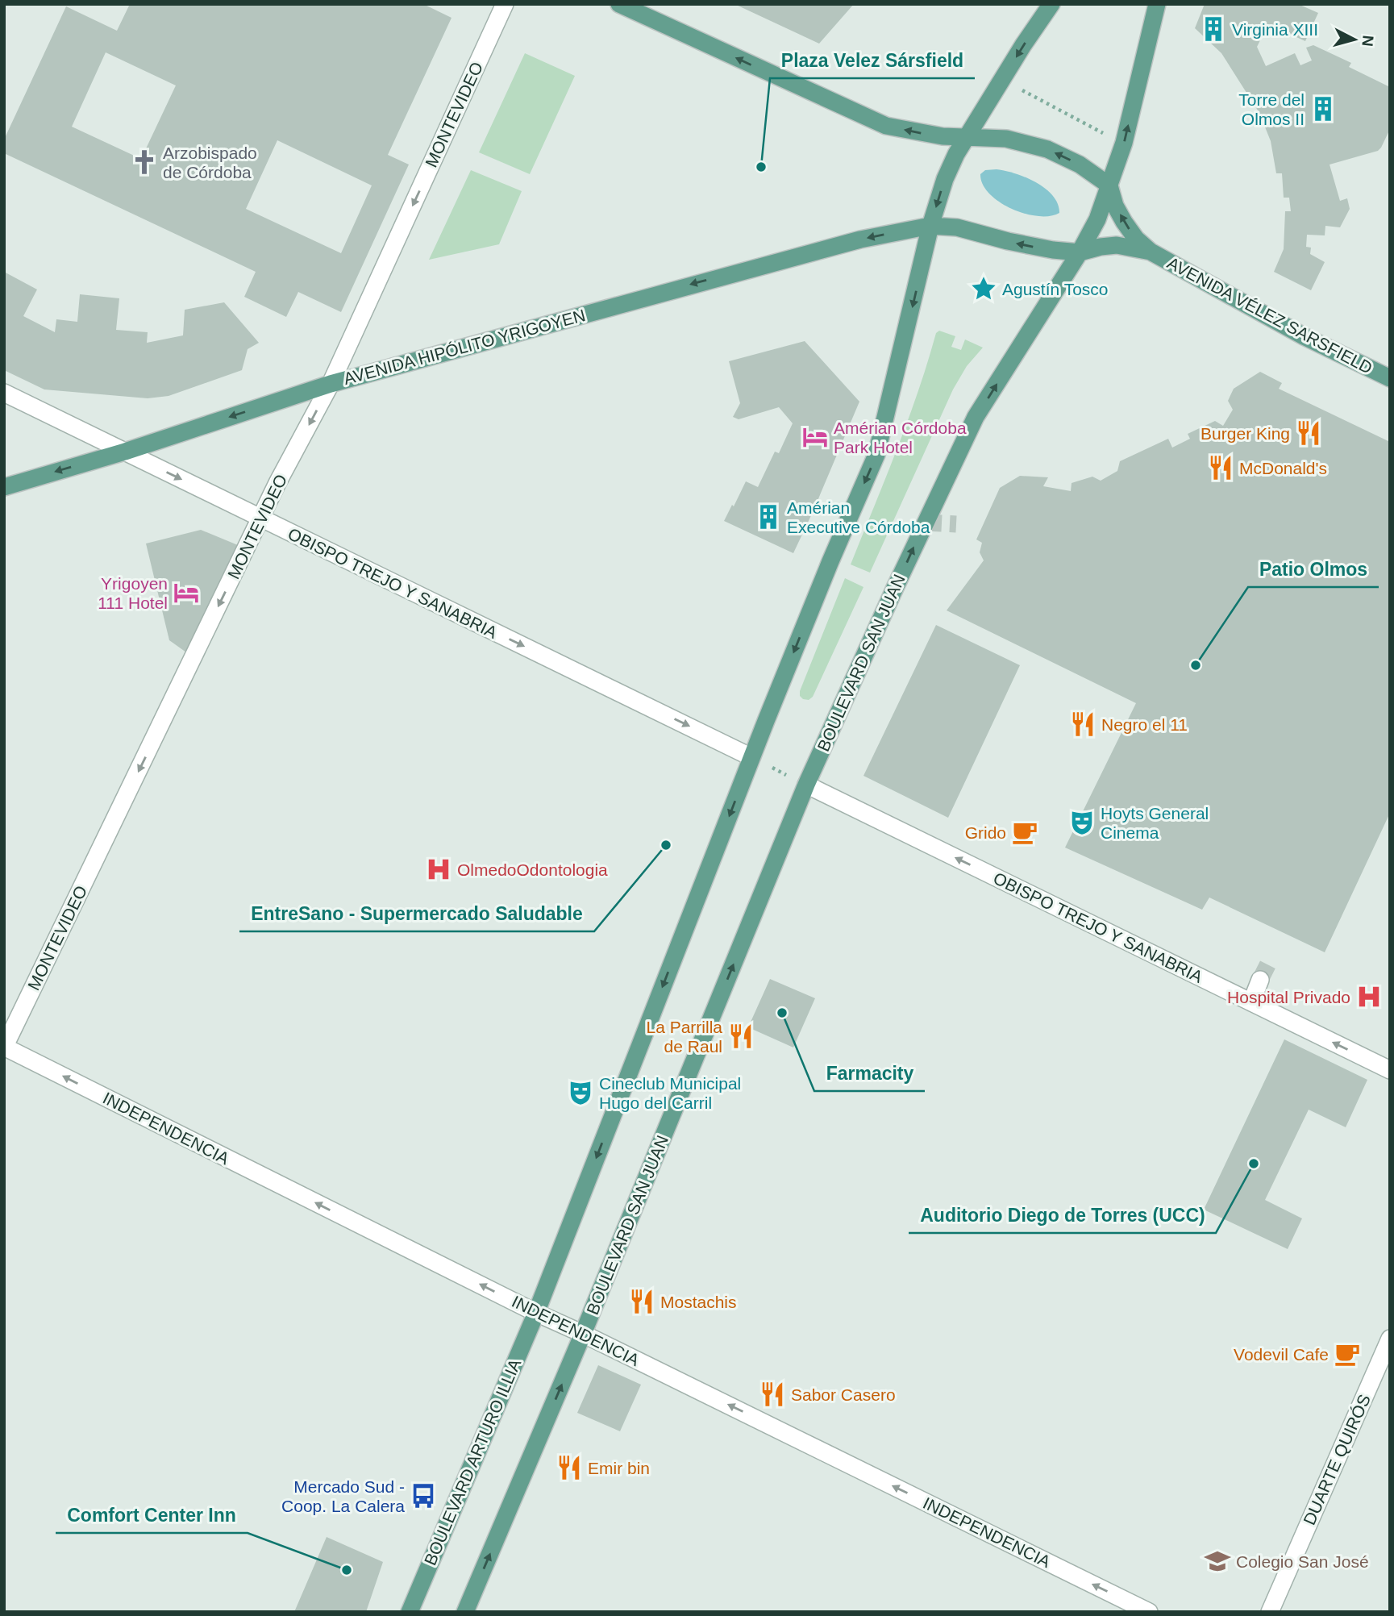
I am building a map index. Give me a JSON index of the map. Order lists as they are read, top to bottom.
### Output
{
  "streets": {
    "main road": [
      "AVENIDA VÉLEZ SARSFIELD",
      "AVENIDA HIPÓLITO YRIGOYEN",
      "BOULEVARD SAN JUAN",
      "BOULEVARD ARTURO ILLIA"
    ],
    "street": [
      "MONTEVIDEO",
      "OBISPO TREJO Y SANABRIA",
      "INDEPENDENCIA",
      "DUARTE QUIRÓS"
    ]
  },
  "crossings": [
    ["MONTEVIDEO", "AVENIDA HIPÓLITO YRIGOYEN"],
    ["MONTEVIDEO", "OBISPO TREJO Y SANABRIA"],
    ["MONTEVIDEO", "INDEPENDENCIA"],
    ["AVENIDA VÉLEZ SARSFIELD", "AVENIDA HIPÓLITO YRIGOYEN"],
    ["AVENIDA VÉLEZ SARSFIELD", "BOULEVARD SAN JUAN"],
    ["AVENIDA HIPÓLITO YRIGOYEN", "OBISPO TREJO Y SANABRIA"],
    ["OBISPO TREJO Y SANABRIA", "BOULEVARD SAN JUAN"],
    ["BOULEVARD SAN JUAN", "INDEPENDENCIA"],
    ["INDEPENDENCIA", "BOULEVARD ARTURO ILLIA"]
  ],
  "one_way": ["MONTEVIDEO", "AVENIDA HIPÓLITO YRIGOYEN", "INDEPENDENCIA"],
  "places": {
    "building": ["Virginia XIII", "Torre del Olmos II", "Amérian Executive Córdoba"],
    "church": ["Arzobispado de Córdoba"],
    "other": [
      "Plaza Velez Sársfield",
      "Patio Olmos",
      "EntreSano - Supermercado Saludable",
      "Farmacity",
      "Auditorio Diego de Torres (UCC)",
      "Comfort Center Inn"
    ],
    "place": ["Agustín Tosco"],
    "restaurant": [
      "Burger King",
      "McDonald's",
      "Negro el 11",
      "La Parrilla de Raul",
      "Mostachis",
      "Sabor Casero",
      "Emir bin"
    ],
    "hotel": ["Amérian Córdoba Park Hotel", "Yrigoyen 111 Hotel"],
    "theatre": ["Hoyts General Cinema", "Cineclub Municipal Hugo del Carril"],
    "cafe": ["Grido", "Vodevil Cafe"],
    "hospital": ["OlmedoOdontologia", "Hospital Privado"],
    "bus stop": ["Mercado Sud - Coop. La Calera"],
    "school or university": ["Colegio San José"]
  },
  "north": "right"
}
